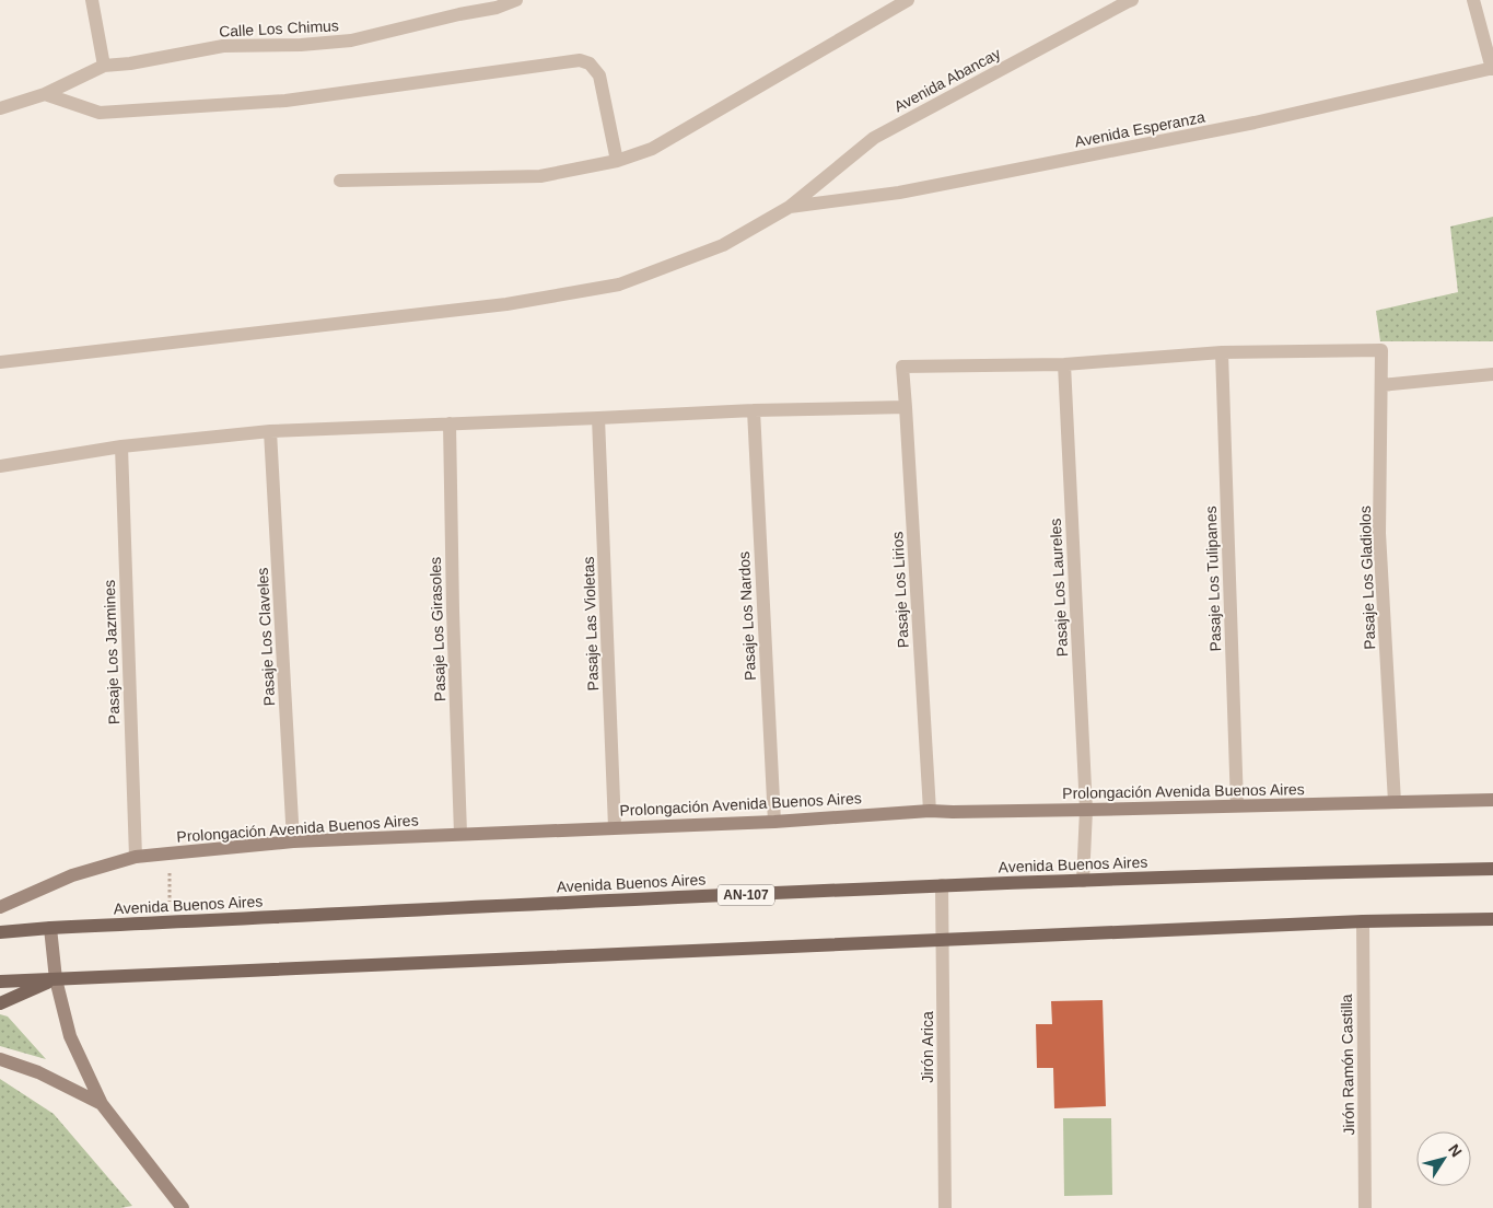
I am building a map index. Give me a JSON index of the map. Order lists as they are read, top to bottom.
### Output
{
  "streets": {
    "main road": ["Avenida Buenos Aires", "AN-107"],
    "street": [
      "Calle Los Chimus",
      "Avenida Abancay",
      "Avenida Esperanza",
      "Pasaje Los Gladiolos",
      "Pasaje Los Tulipanes",
      "Pasaje Los Laureles",
      "Pasaje Los Lirios",
      "Pasaje Los Nardos",
      "Pasaje Las Violetas",
      "Pasaje Los Girasoles",
      "Pasaje Los Claveles",
      "Pasaje Los Jazmines",
      "Prolongación Avenida Buenos Aires",
      "Jirón Arica",
      "Jirón Ramón Castilla"
    ]
  },
  "crossings": [
    ["Avenida Abancay", "Avenida Esperanza"],
    ["Pasaje Los Gladiolos", "Pasaje Los Tulipanes"],
    ["Pasaje Los Gladiolos", "Prolongación Avenida Buenos Aires"],
    ["Pasaje Los Tulipanes", "Prolongación Avenida Buenos Aires"],
    ["Pasaje Los Laureles", "Pasaje Los Lirios"],
    ["Pasaje Los Laureles", "Prolongación Avenida Buenos Aires"],
    ["Pasaje Los Laureles", "Avenida Buenos Aires"],
    ["Pasaje Los Lirios", "Prolongación Avenida Buenos Aires"],
    ["Pasaje Los Nardos", "Prolongación Avenida Buenos Aires"],
    ["Pasaje Las Violetas", "Prolongación Avenida Buenos Aires"],
    ["Pasaje Los Girasoles", "Prolongación Avenida Buenos Aires"],
    ["Pasaje Los Claveles", "Prolongación Avenida Buenos Aires"],
    ["Pasaje Los Jazmines", "Prolongación Avenida Buenos Aires"],
    ["Avenida Buenos Aires", "Jirón Arica"]
  ],
  "north": "top right"
}
